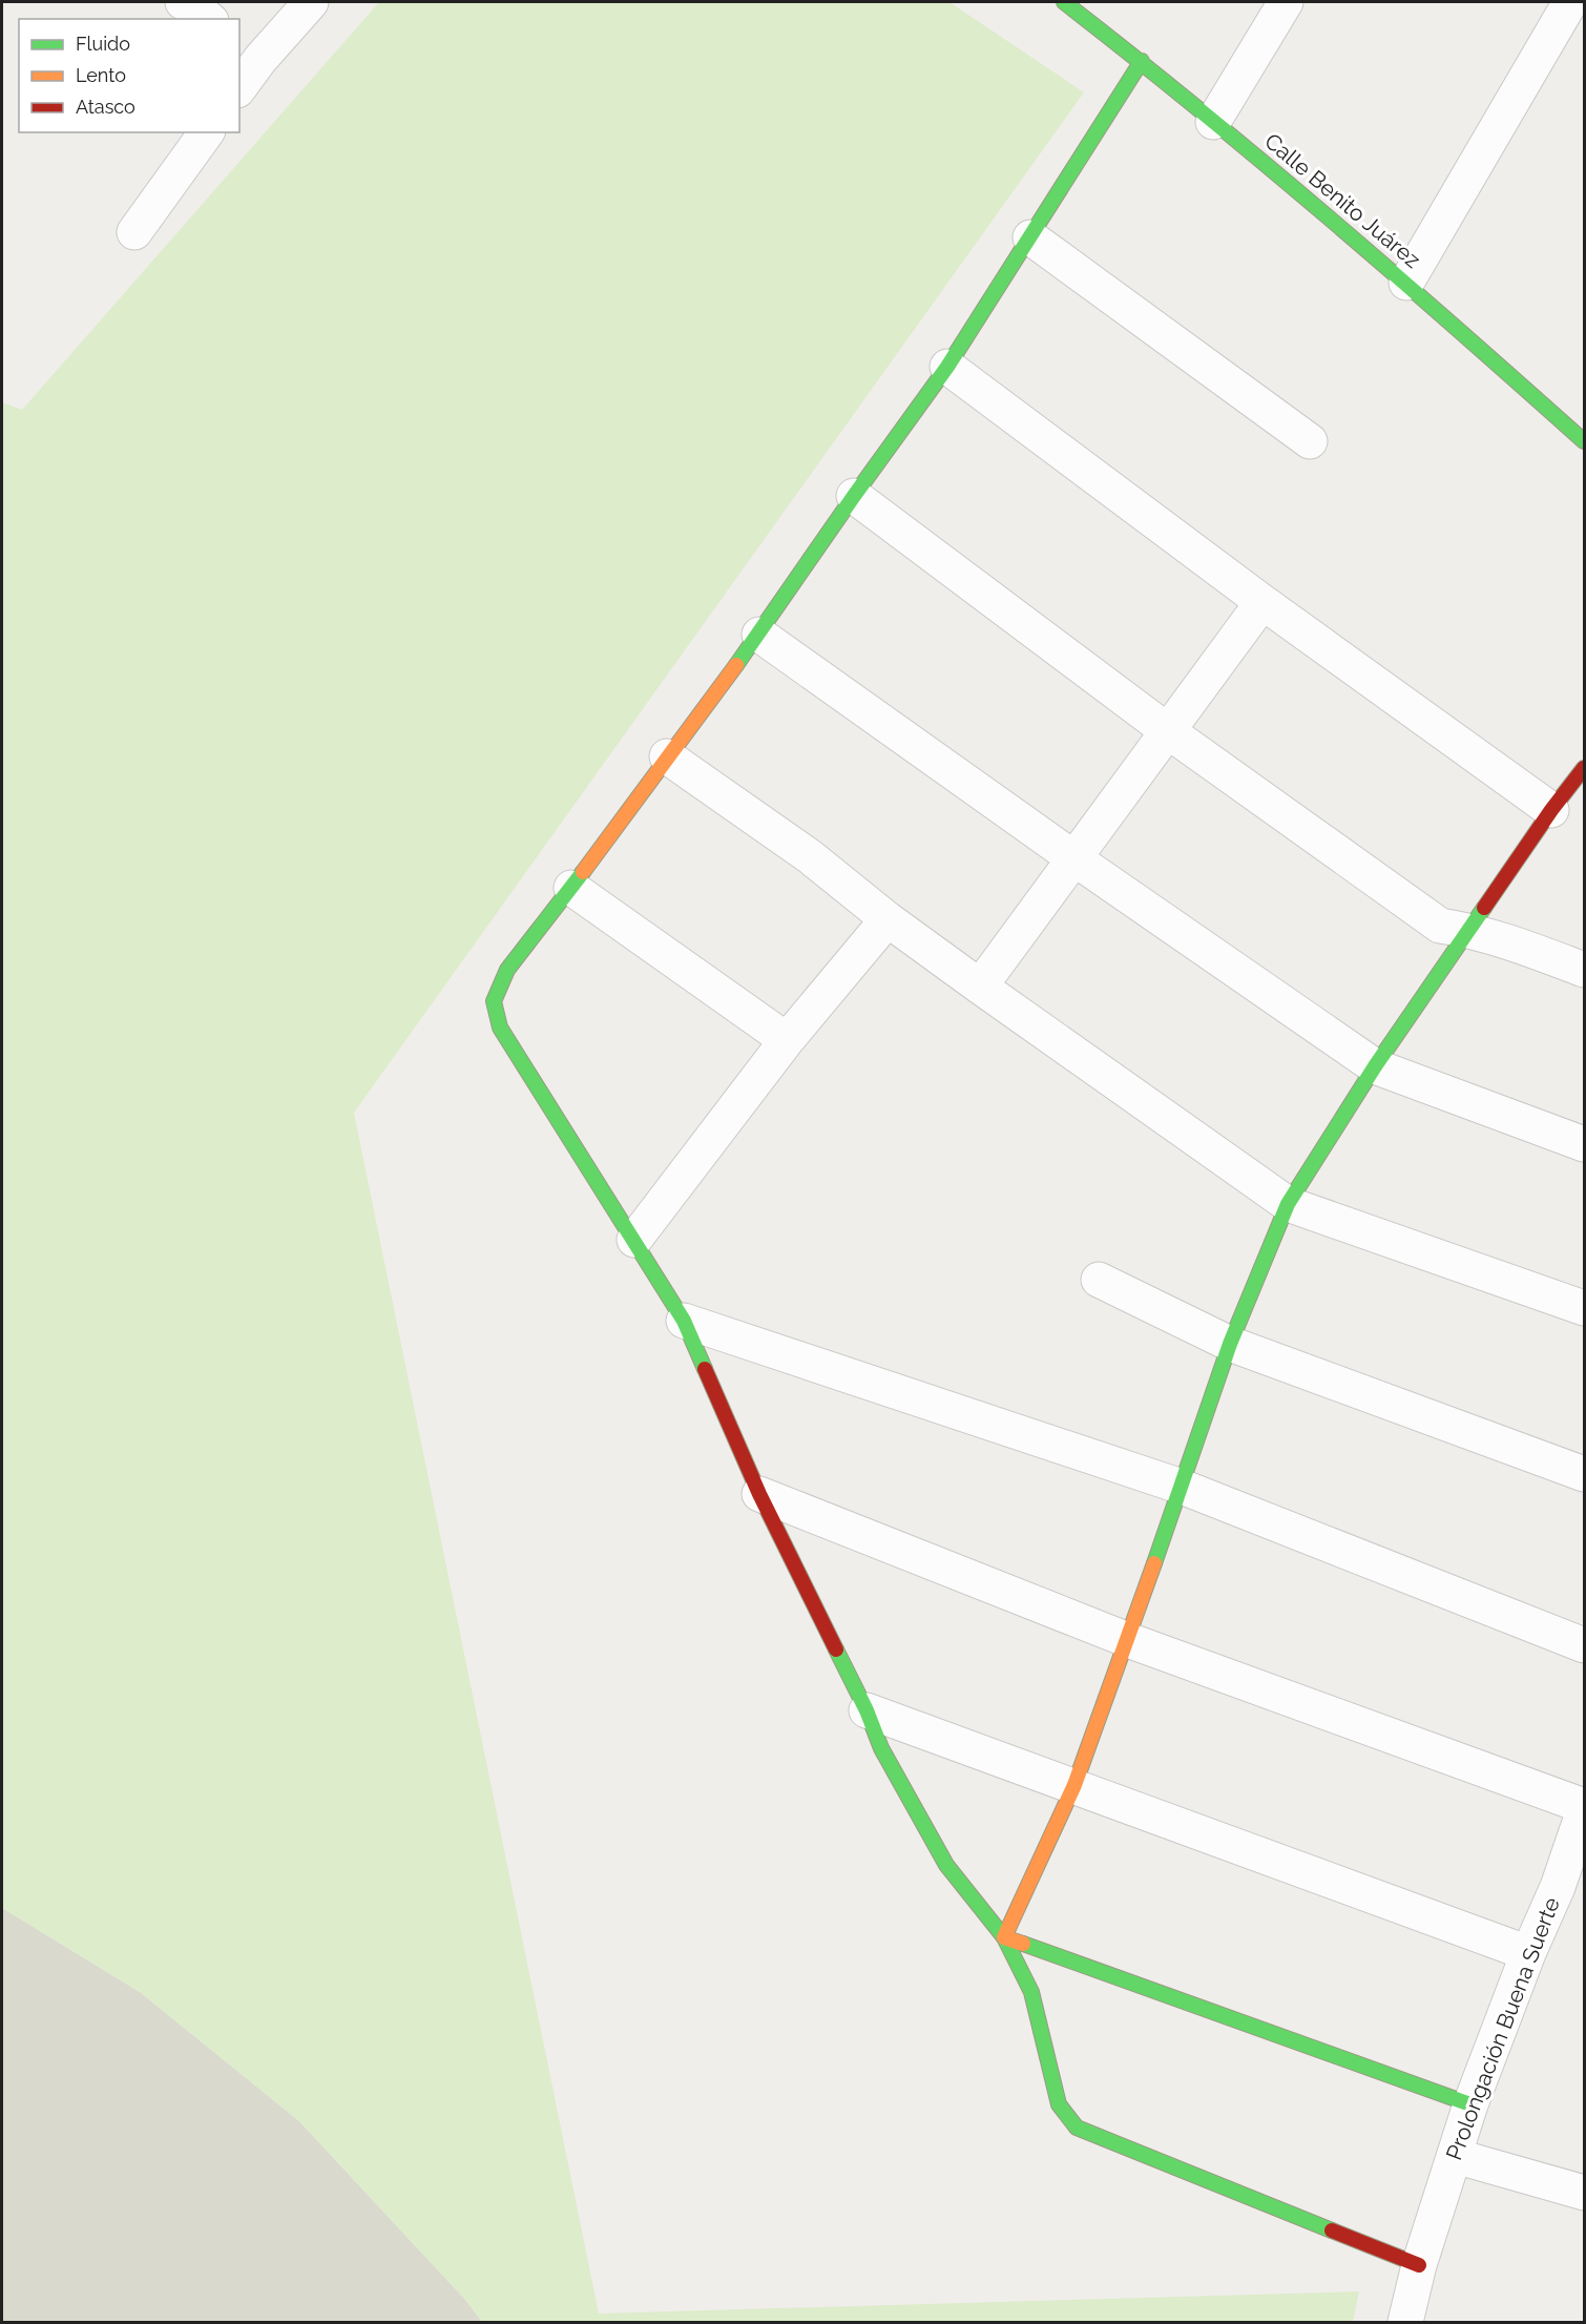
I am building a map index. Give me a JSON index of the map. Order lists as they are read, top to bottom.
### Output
{
  "streets": {
    "street": ["Calle Benito Juárez", "Prolongación Buena Suerte"]
  },
  "legend": ["Fluido", "Lento", "Atasco"]
}
